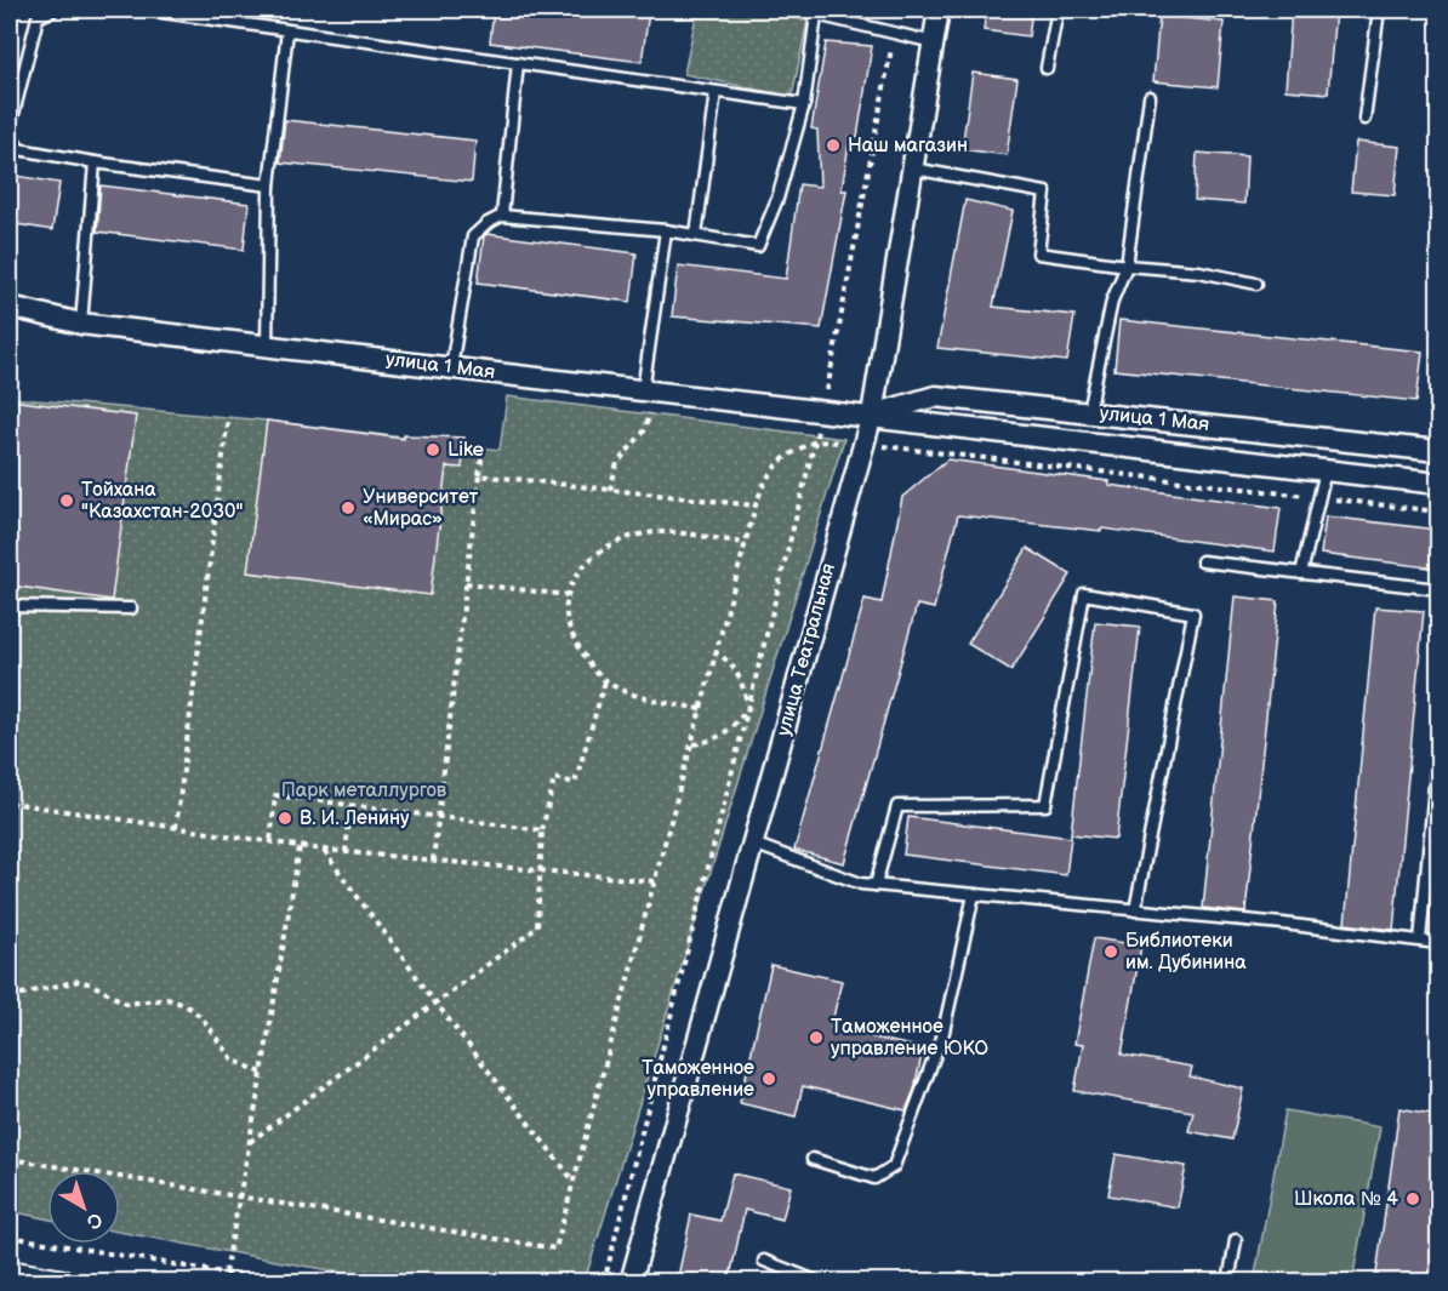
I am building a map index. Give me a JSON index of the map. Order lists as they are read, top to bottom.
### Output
{
  "streets": {
    "street": ["улица 1 Мая", "улица Театральная"]
  },
  "crossings": [
    ["улица 1 Мая", "улица Театральная"]
  ],
  "parks": ["Парк металлургов"],
  "places": [
    "Наш магазин",
    "Like",
    "Тойхана \"Казахстан-2030\"",
    "Университет «Мирас»",
    "В. И. Ленину",
    "Библиотеки им. Дубинина",
    "Таможенное управление ЮКО",
    "Таможенное управление",
    "Школа № 4"
  ],
  "north": "bottom right"
}
